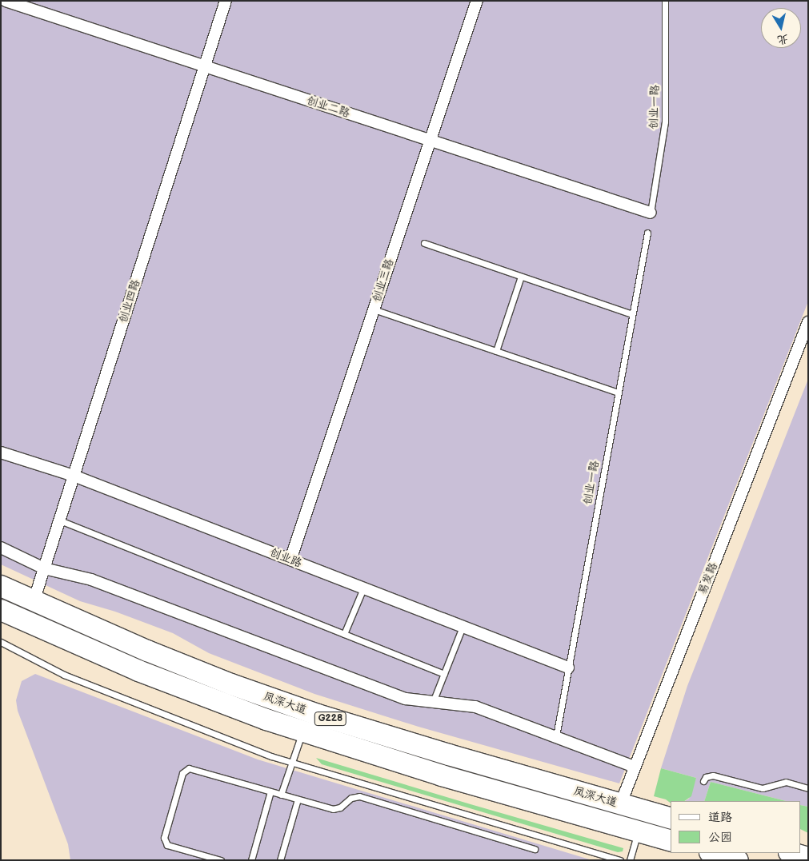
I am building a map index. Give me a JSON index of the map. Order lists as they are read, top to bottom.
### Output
{
  "streets": {
    "highway": ["凤深大道", "G228"],
    "street": [
      "创业二路",
      "创业三路",
      "创业四路",
      "创业路",
      "易发路"
    ],
    "lane": ["创业一路"]
  },
  "crossings": [
    ["创业二路", "创业一路"],
    ["创业二路", "创业三路"],
    ["创业二路", "创业四路"],
    ["创业一路", "创业路"],
    ["创业三路", "创业路"],
    ["创业四路", "创业路"],
    ["创业四路", "凤深大道"],
    ["易发路", "凤深大道"]
  ],
  "legend": ["道路", "公园"],
  "north": "bottom"
}
